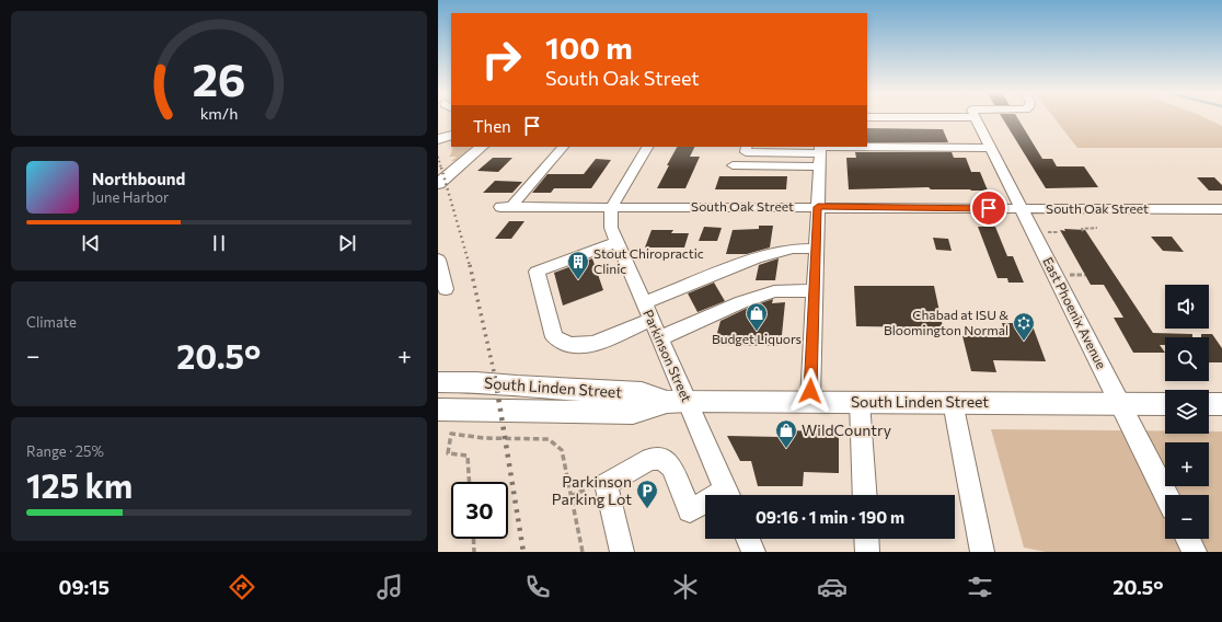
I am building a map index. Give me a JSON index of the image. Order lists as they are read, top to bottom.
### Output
{
  "streets": {
    "main road": ["South Linden Street"],
    "street": ["South Oak Street", "East Phoenix Avenue", "Parkinson Street"]
  },
  "crossings": [
    ["South Oak Street", "East Phoenix Avenue"],
    ["South Oak Street", "Parkinson Street"],
    ["East Phoenix Avenue", "South Linden Street"],
    ["Parkinson Street", "South Linden Street"]
  ],
  "places": {
    "building": ["Stout Chiropractic Clinic"],
    "shop": ["Budget Liquors", "WildCountry"],
    "synagogue": ["Chabad at ISU & Bloomington Normal"],
    "parking": ["Parkinson Parking Lot"]
  },
  "page": {
    "turn": ["100 m", "South Oak Street"],
    "then": "Then",
    "song": ["Northbound", "June Harbor"],
    "tile": [
      "Climate",
      ["Range · 25%", "125 km"]
    ],
    "map_buttons": ["+", "−"],
    "heat": ["−", "20.5°", "+"],
    "limit": "30",
    "trip": "09:16 · 1 min · 190 m",
    "tabs": ["09:15", "20.5°"],
    "gauge": ["26", "km/h"]
  }
}
